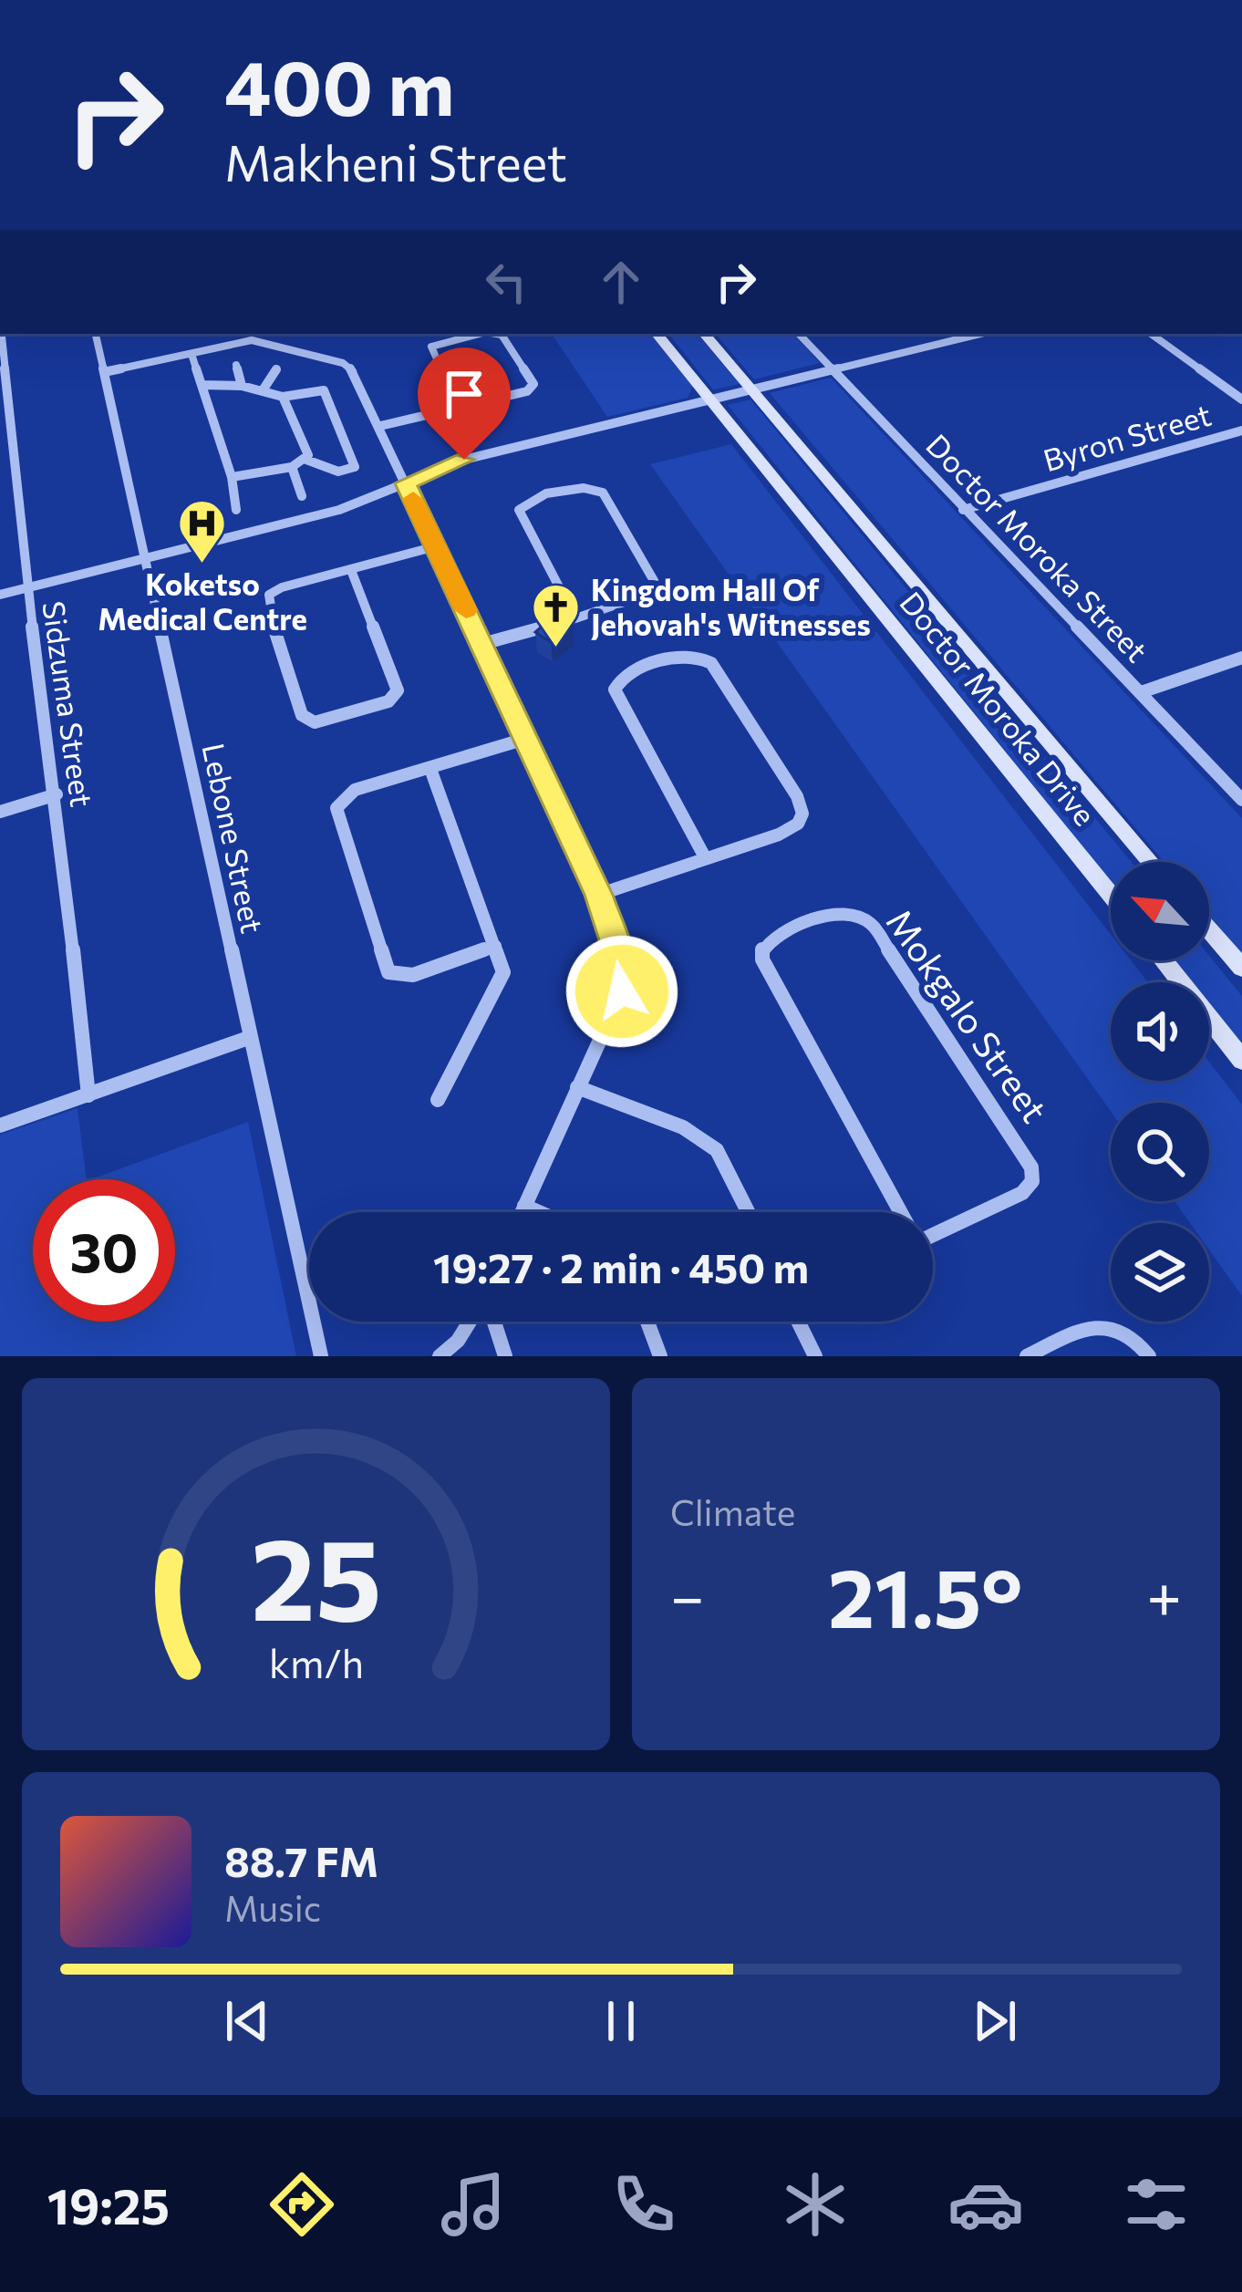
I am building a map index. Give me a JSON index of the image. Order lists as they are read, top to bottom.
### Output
{
  "streets": {
    "street": [
      "Byron Street",
      "Doctor Moroka Street",
      "Sidzuma Street",
      "Doctor Moroka Drive",
      "Lebone Street",
      "Mokgalo Street"
    ]
  },
  "crossings": [
    ["Byron Street", "Doctor Moroka Street"]
  ],
  "places": {
    "hospital": ["Koketso Medical Centre"],
    "church": ["Kingdom Hall Of Jehovah's Witnesses"]
  },
  "north": "top left",
  "page": {
    "turn": ["400 m", "Makheni Street"],
    "limit": "30",
    "trip": "19:27 · 2 min · 450 m",
    "tile": "Climate",
    "heat": ["−", "21.5°", "+"],
    "song": ["88.7 FM", "Music"],
    "tabs": "19:25",
    "gauge": ["25", "km/h"]
  }
}
